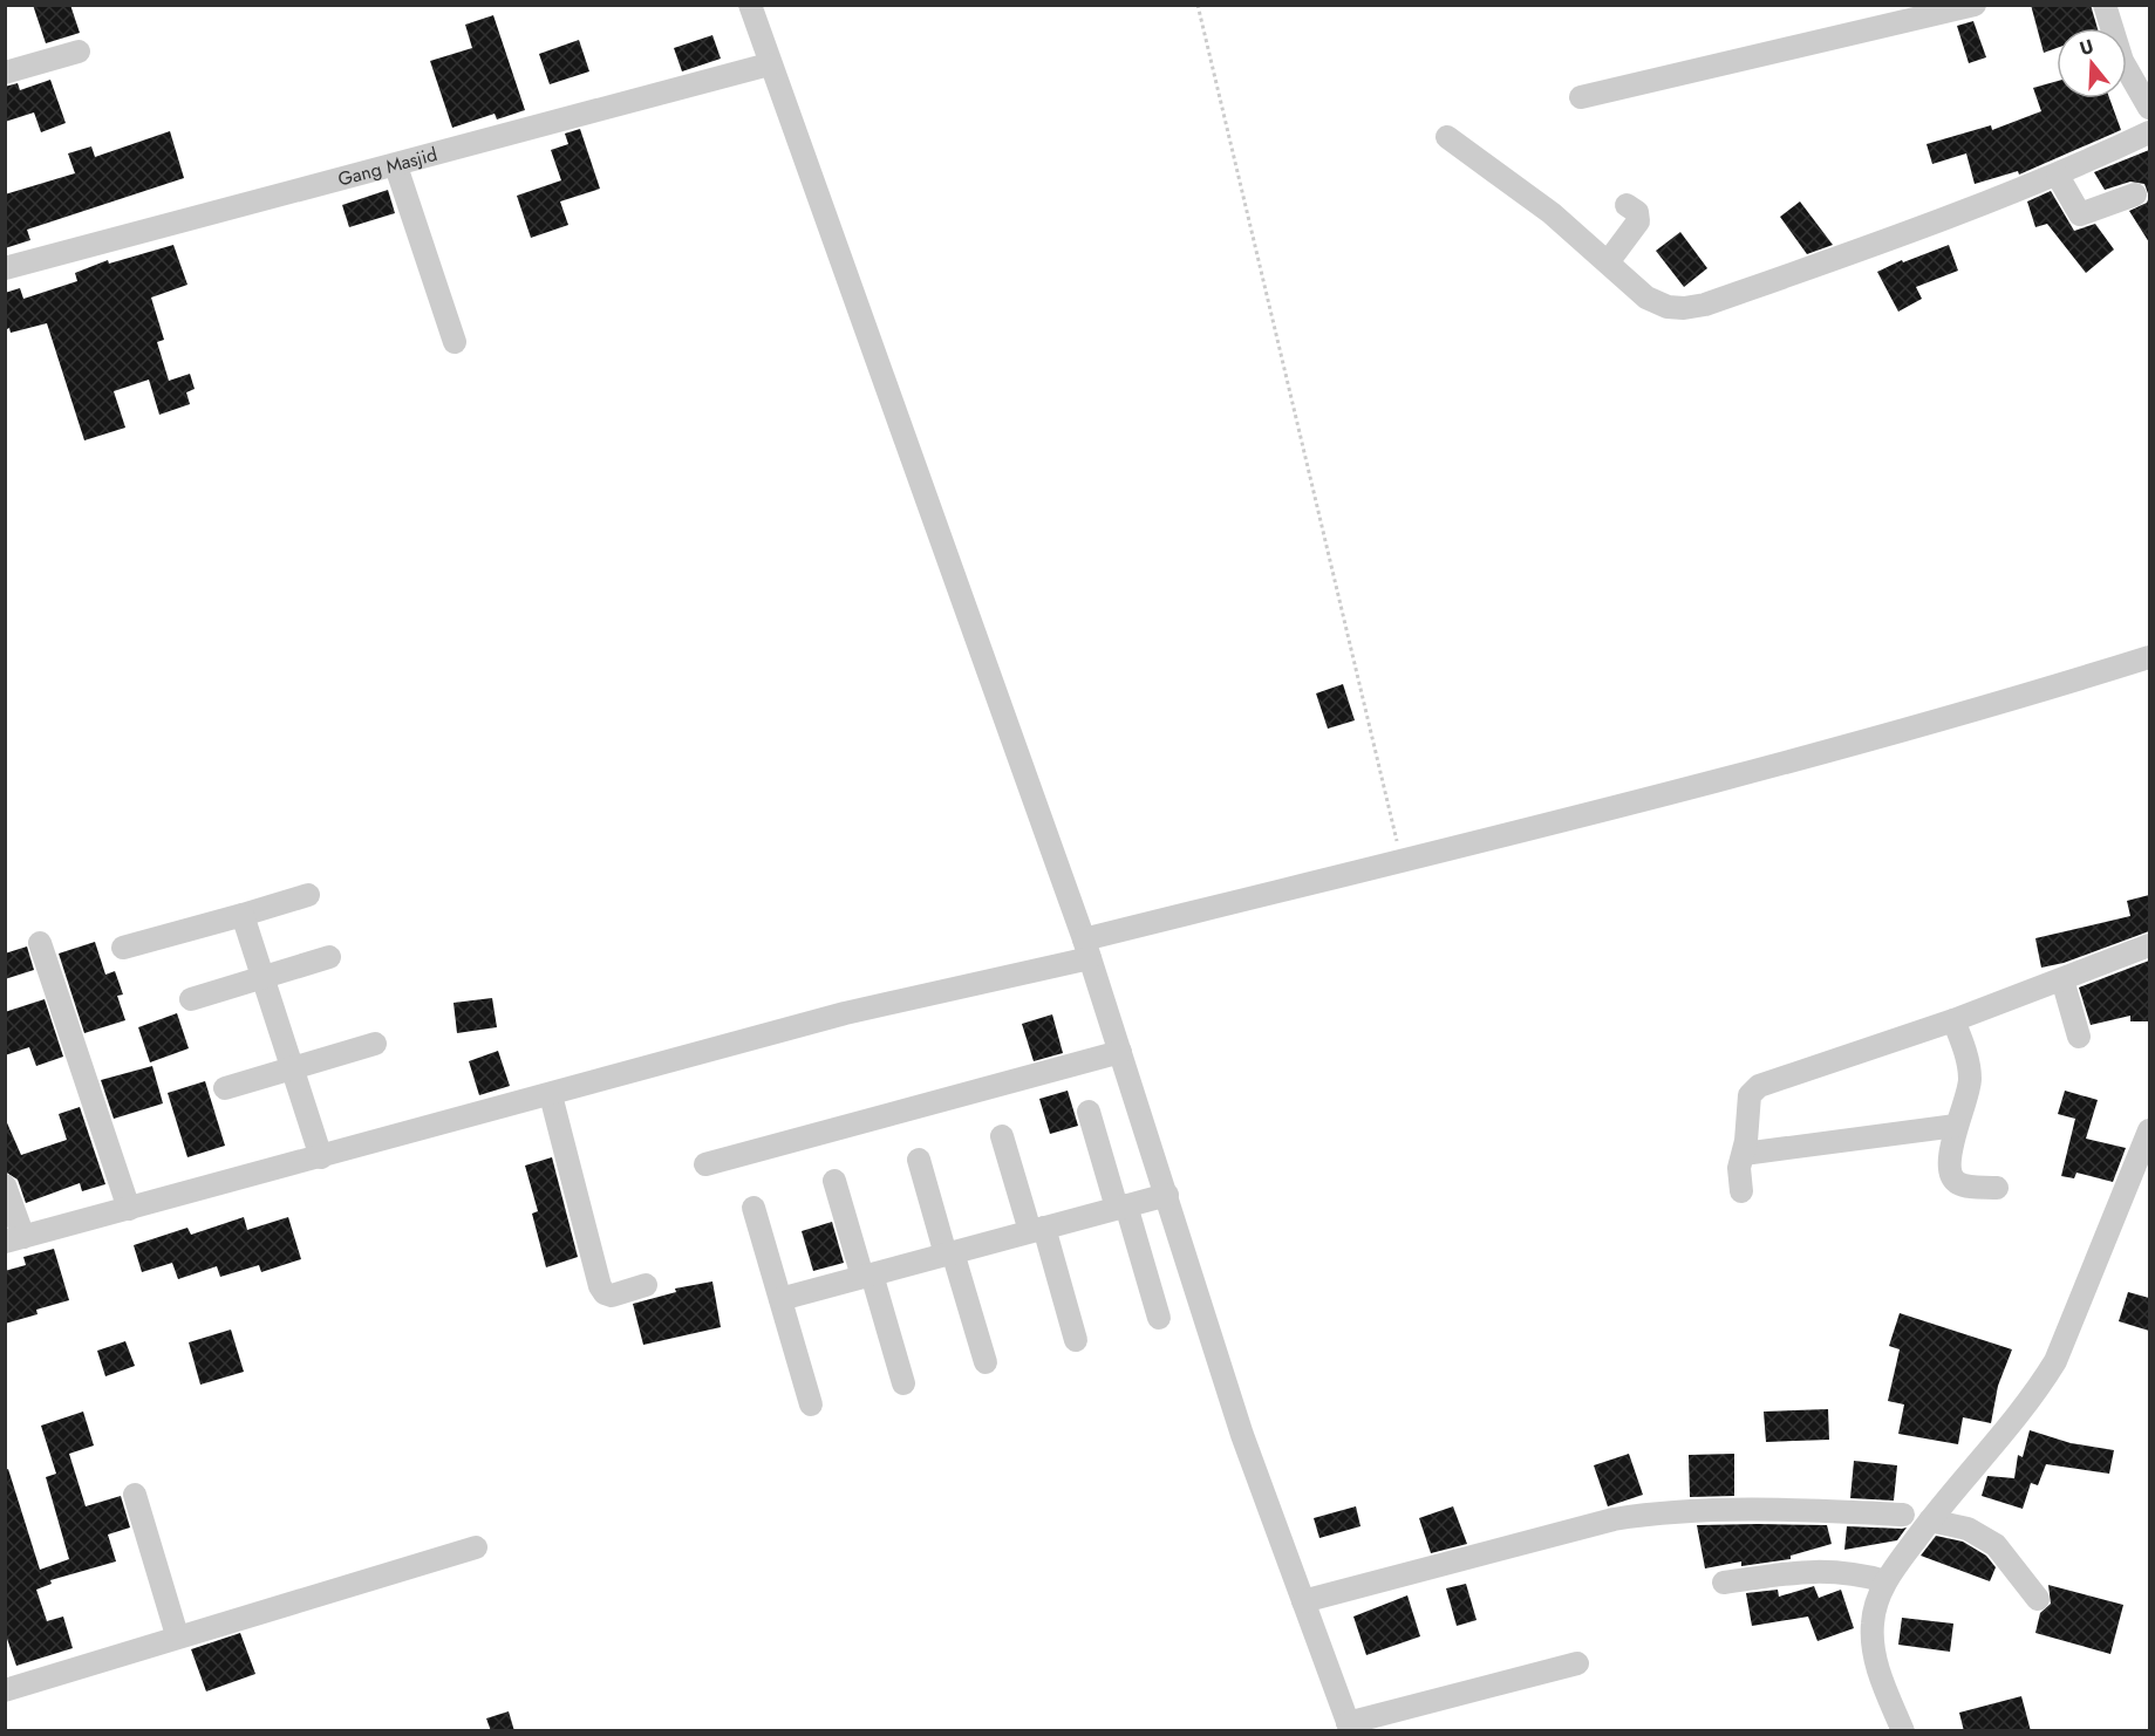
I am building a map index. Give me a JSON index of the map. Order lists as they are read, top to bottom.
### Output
{
  "streets": {
    "street": ["Gang Masjid"]
  },
  "north": "top"
}
